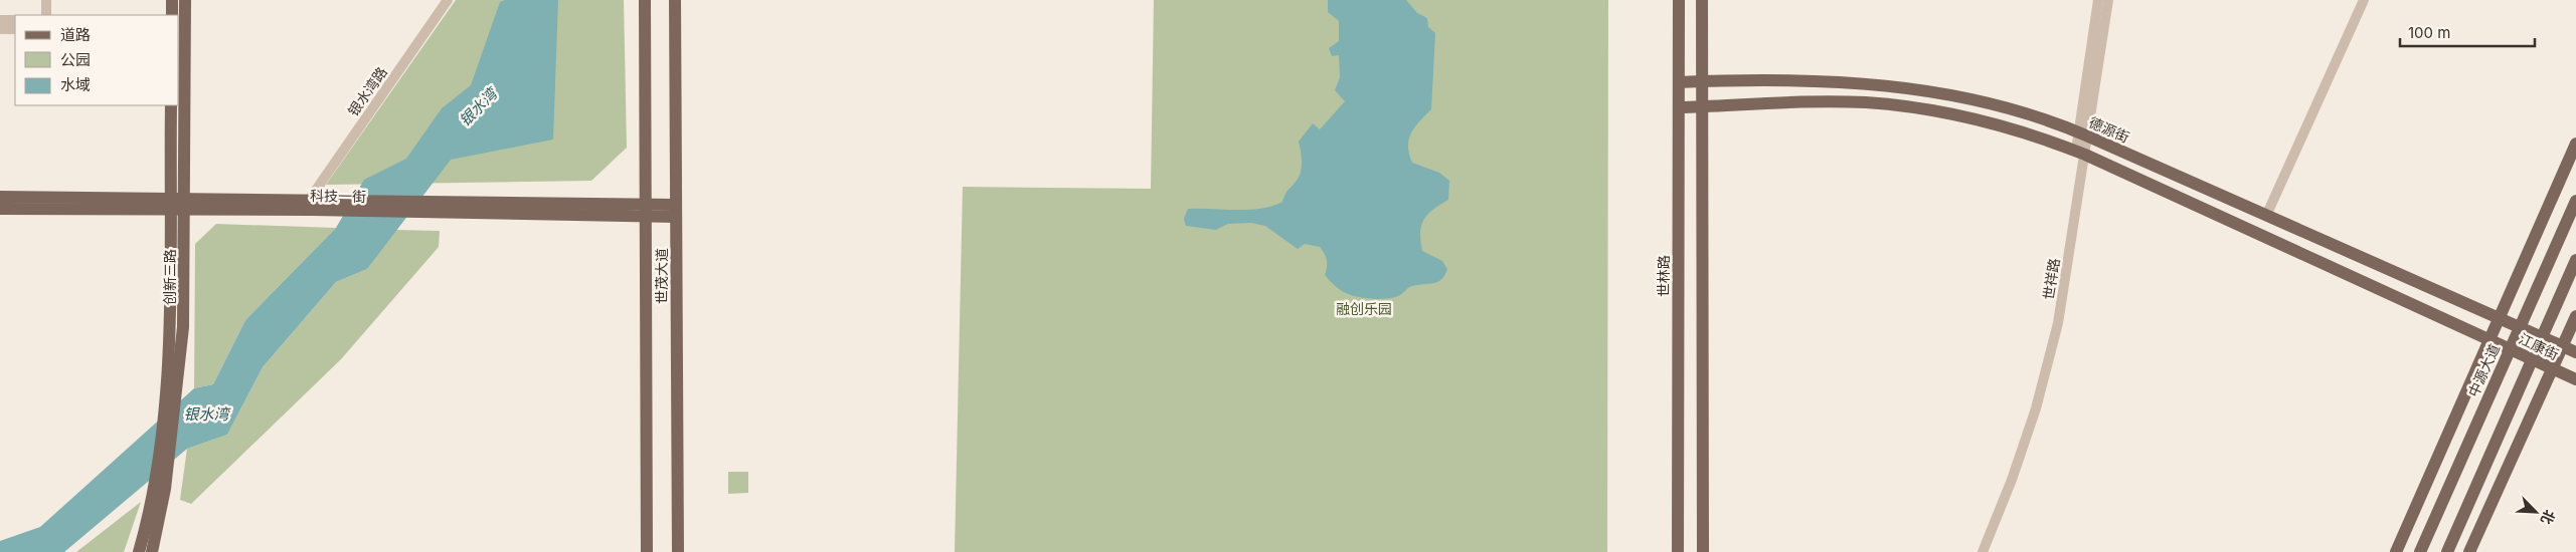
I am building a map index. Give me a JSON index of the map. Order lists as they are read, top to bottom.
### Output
{
  "streets": {
    "main road": [
      "德源街",
      "科技一街",
      "世茂大道",
      "世林路",
      "创新三路",
      "江康街",
      "中源大道"
    ],
    "street": ["银水湾路", "世祥路"]
  },
  "crossings": [
    ["银水湾路", "科技一街"],
    ["德源街", "世林路"],
    ["德源街", "世祥路"],
    ["德源街", "江康街"],
    ["科技一街", "世茂大道"],
    ["科技一街", "创新三路"],
    ["江康街", "中源大道"]
  ],
  "water": ["银水湾"],
  "parks": ["融创乐园"],
  "legend": ["道路", "公园", "水域"],
  "scale_bar": "100 m",
  "north": "bottom right"
}
